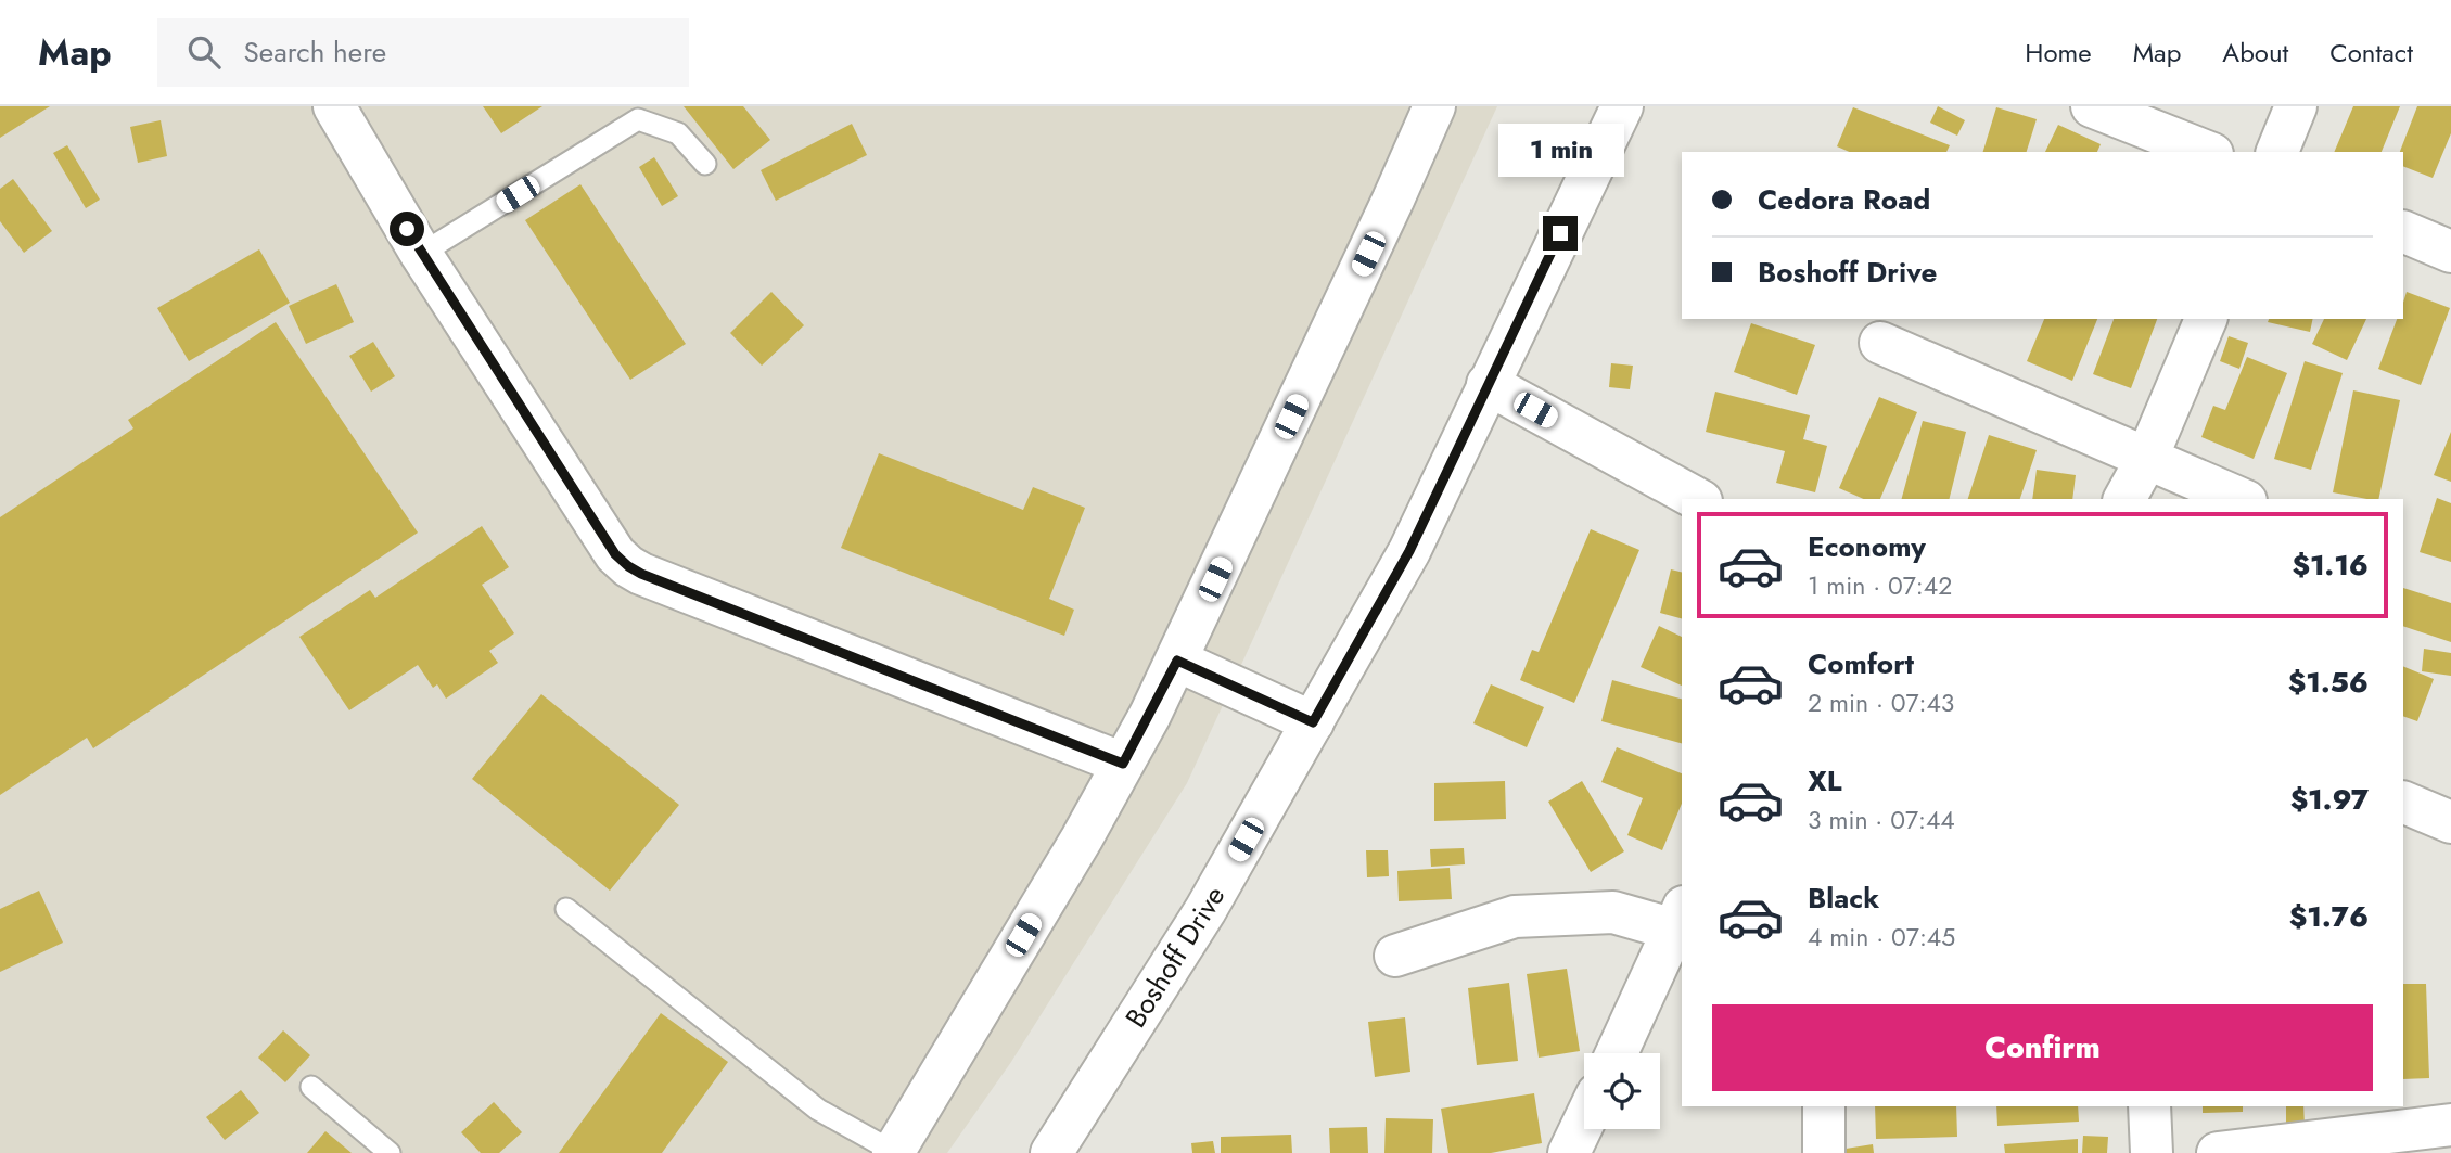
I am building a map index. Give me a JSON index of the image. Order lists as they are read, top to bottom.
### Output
{
  "streets": {
    "street": ["Boshoff Drive"]
  },
  "page": {
    "header": "Map",
    "search": "Search here",
    "nav": [
      "Home",
      "Map",
      "About",
      "Contact"
    ],
    "bubble": "1 min",
    "banner": ["Cedora Road", "Boshoff Drive"],
    "list": [
      {
        "name": "Economy",
        "note": "1 min · 07:42",
        "value": "$1.16"
      },
      {
        "name": "Comfort",
        "note": "2 min · 07:43",
        "value": "$1.56"
      },
      {
        "name": "XL",
        "note": "3 min · 07:44",
        "value": "$1.97"
      },
      {
        "name": "Black",
        "note": "4 min · 07:45",
        "value": "$1.76"
      }
    ],
    "buttons": "Confirm"
  }
}
